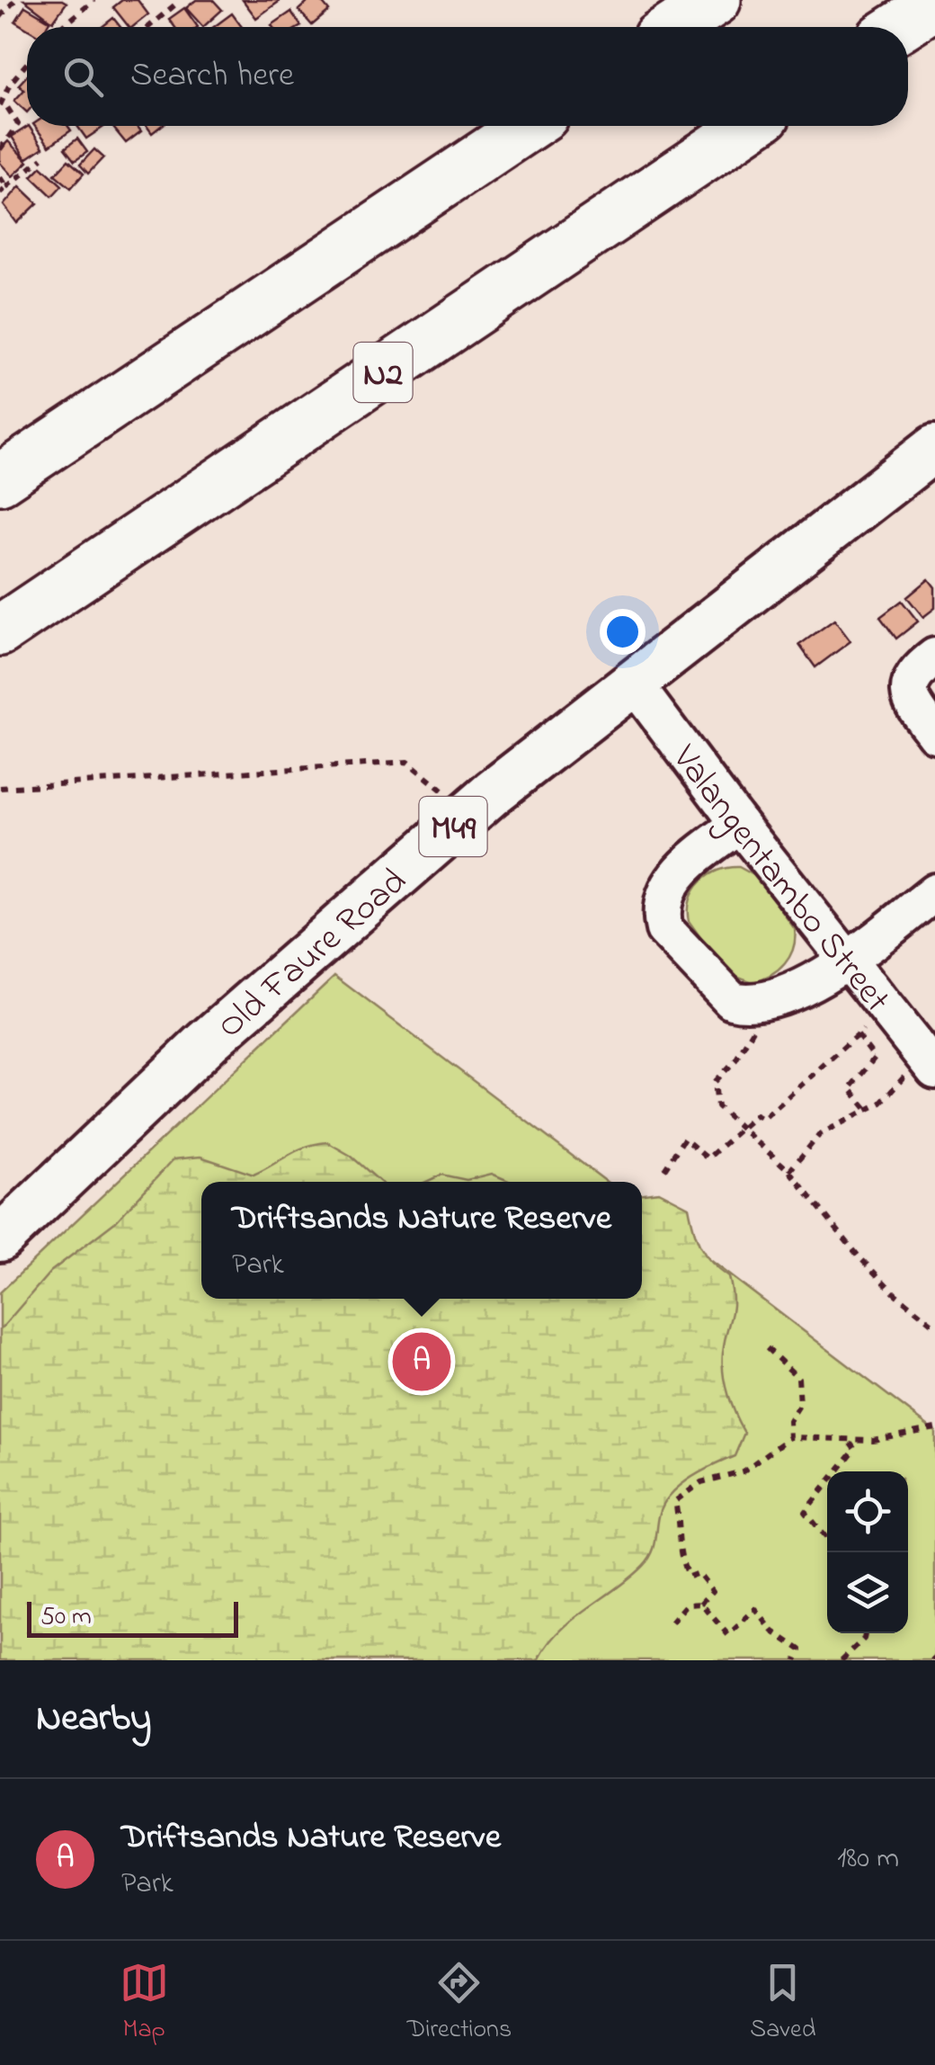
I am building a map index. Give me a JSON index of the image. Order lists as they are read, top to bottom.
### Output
{
  "streets": {
    "highway": ["N2"],
    "main road": ["M49", "Old Faure Road"],
    "street": ["Valangentambo Street"]
  },
  "crossings": [
    ["Valangentambo Street", "Old Faure Road"]
  ],
  "scale_bar": "50 m",
  "page": {
    "search": "Search here",
    "popup": ["Driftsands Nature Reserve", "Park"],
    "pins": "A",
    "scale": "50 m",
    "heading": "Nearby",
    "list": [
      {
        "mark": "A",
        "name": "Driftsands Nature Reserve",
        "note": "Park",
        "value": "180 m"
      }
    ],
    "nav": ["Map", "Directions", "Saved"]
  }
}
